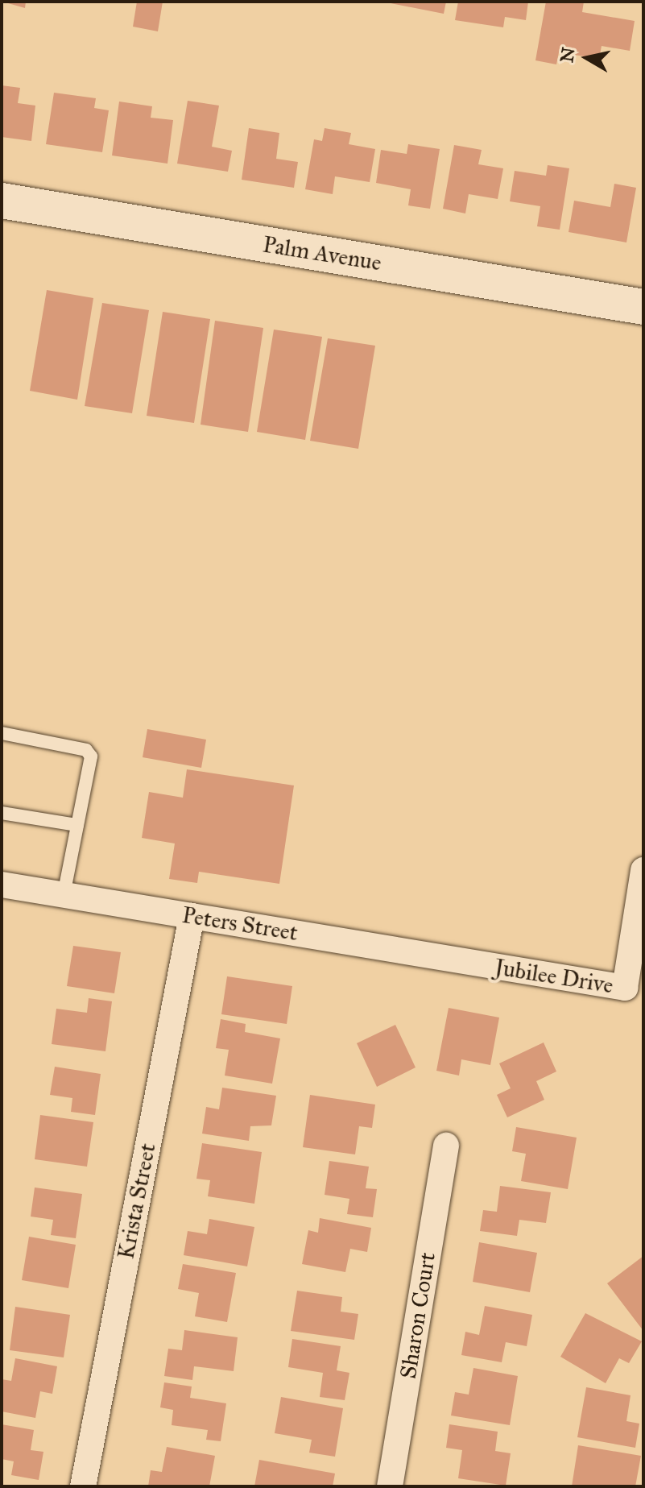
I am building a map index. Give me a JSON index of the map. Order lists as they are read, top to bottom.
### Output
{
  "streets": {
    "main road": ["Palm Avenue"],
    "street": [
      "Peters Street",
      "Jubilee Drive",
      "Krista Street",
      "Sharon Court"
    ]
  },
  "crossings": [
    ["Peters Street", "Jubilee Drive"],
    ["Peters Street", "Krista Street"]
  ],
  "north": "left"
}
